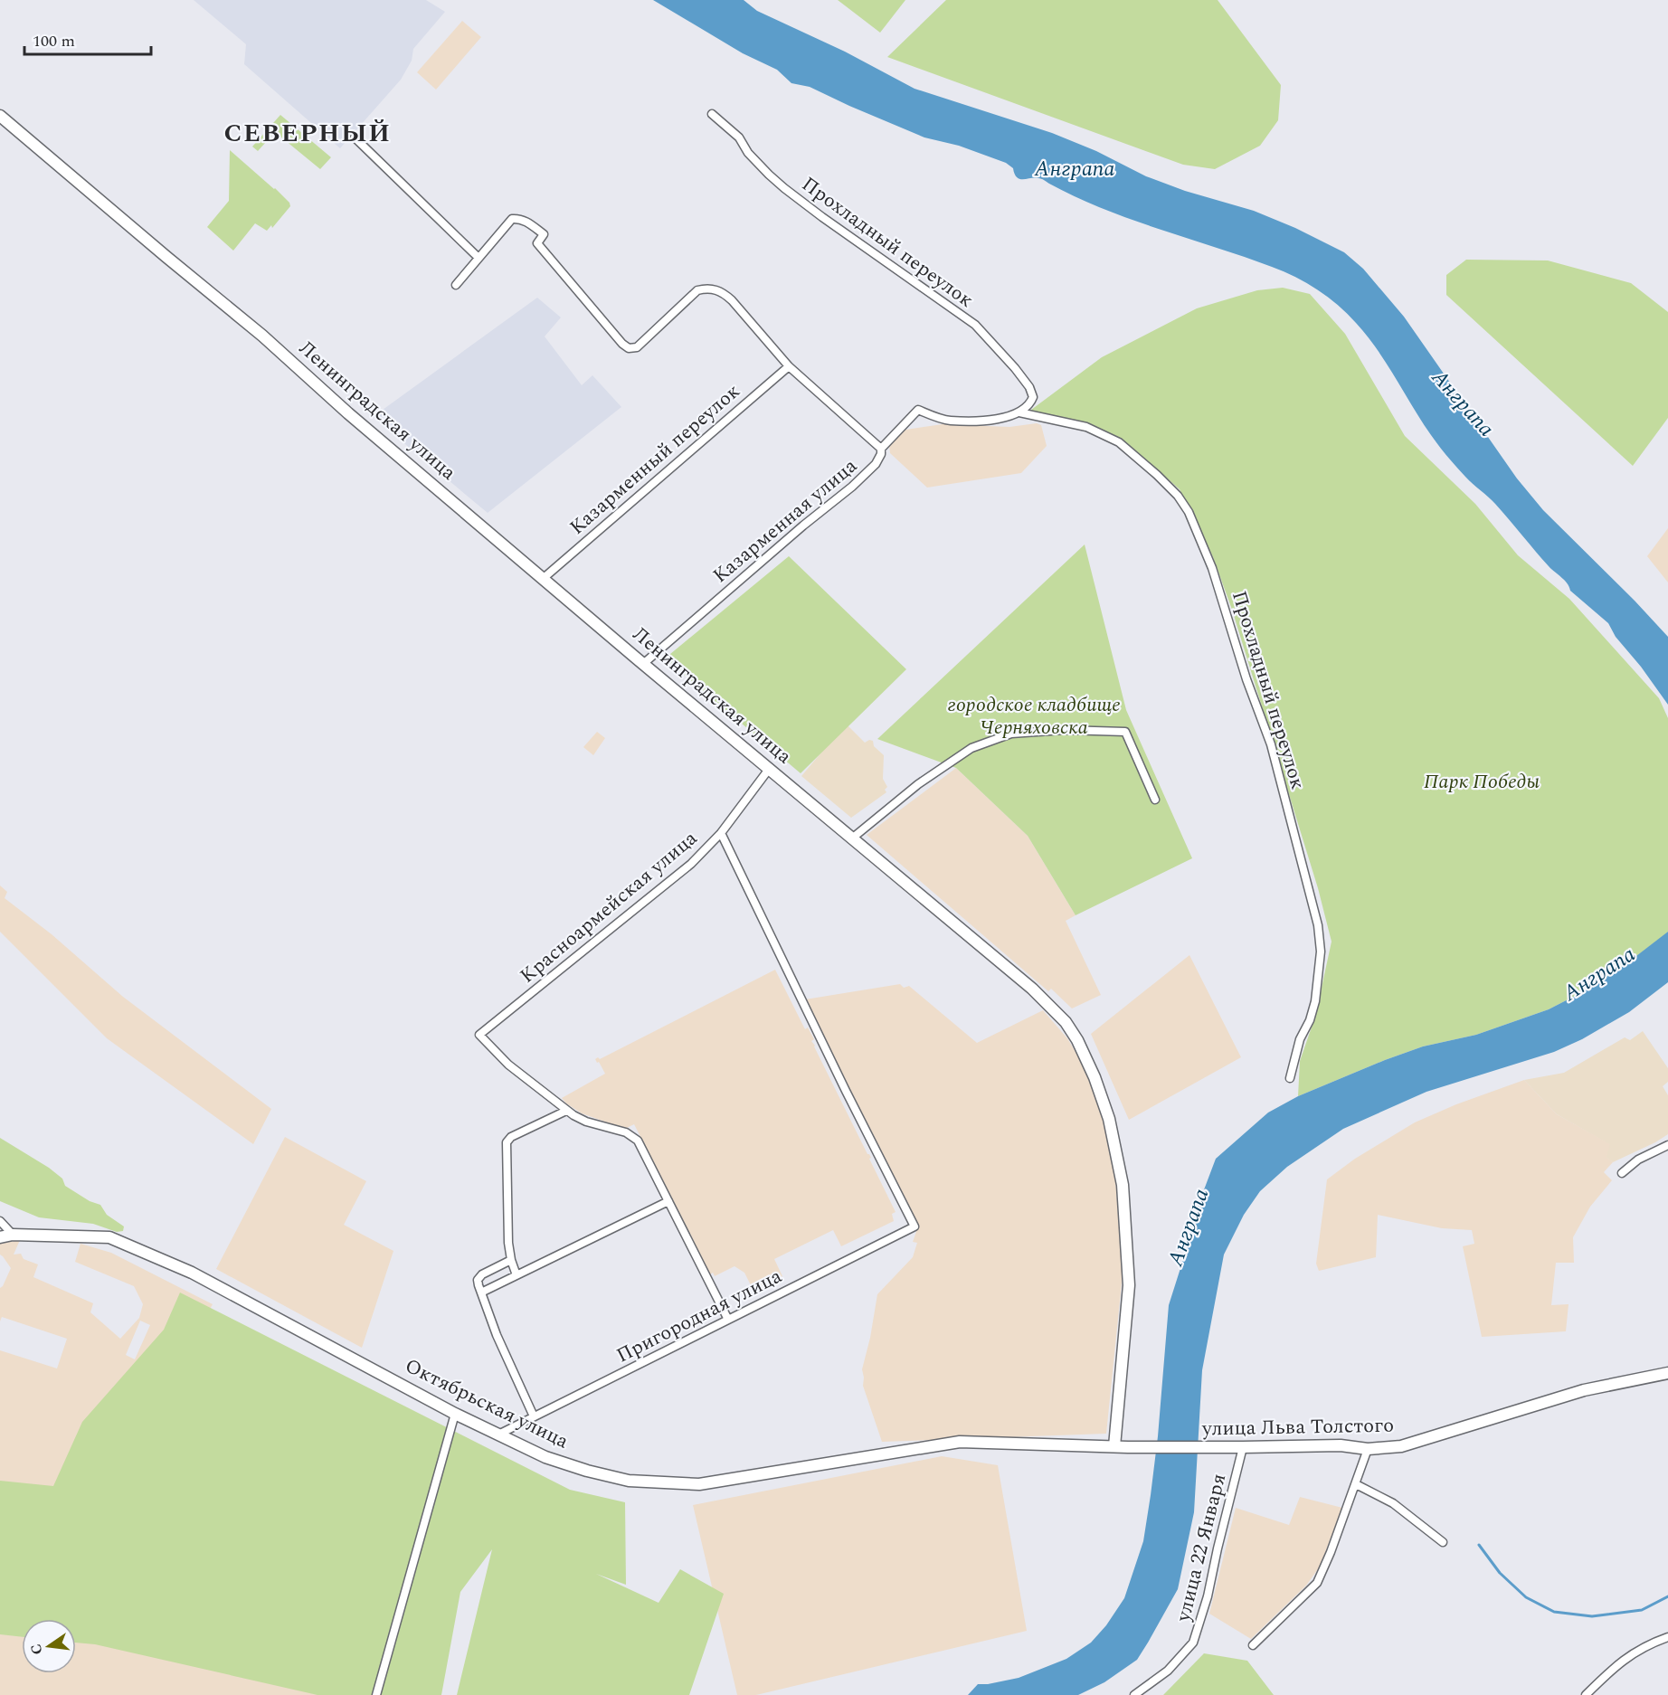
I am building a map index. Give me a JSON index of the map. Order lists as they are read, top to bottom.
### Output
{
  "streets": {
    "street": [
      "Прохладный переулок",
      "Ленинградская улица",
      "Казарменный переулок",
      "Казарменная улица",
      "Красноармейская улица",
      "Пригородная улица",
      "Октябрьская улица",
      "улица Льва Толстого",
      "улица 22 Января"
    ]
  },
  "crossings": [
    ["Ленинградская улица", "Казарменный переулок"],
    ["Ленинградская улица", "Казарменная улица"],
    ["Ленинградская улица", "Красноармейская улица"],
    ["Ленинградская улица", "Октябрьская улица"],
    ["Ленинградская улица", "улица Льва Толстого"],
    ["Казарменный переулок", "Казарменная улица"],
    ["Красноармейская улица", "Пригородная улица"],
    ["Пригородная улица", "Октябрьская улица"],
    ["Октябрьская улица", "улица Льва Толстого"],
    ["улица Льва Толстого", "улица 22 Января"]
  ],
  "districts": ["СЕВЕРНЫЙ"],
  "water": ["Анграпа"],
  "parks": ["городское кладбище Черняховска", "Парк Победы"],
  "scale_bar": "100 m",
  "north": "left"
}
